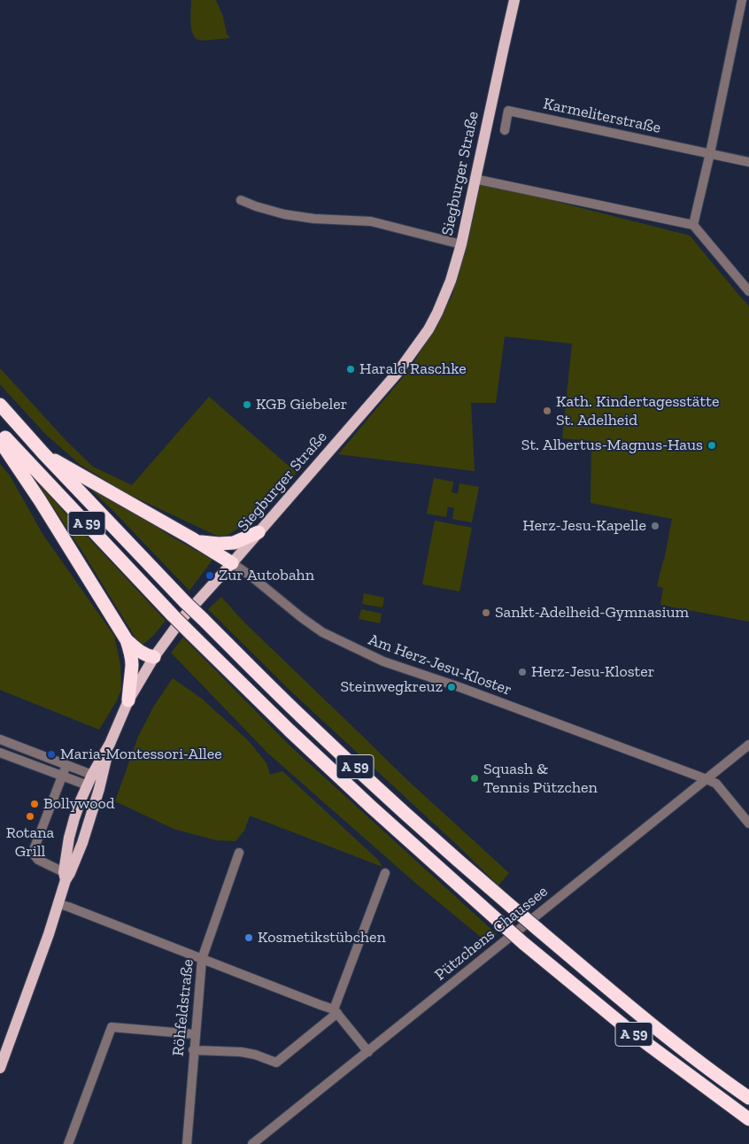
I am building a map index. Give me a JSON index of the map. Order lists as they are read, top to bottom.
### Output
{
  "streets": {
    "highway": ["A 59"],
    "main road": ["Siegburger Straße"],
    "street": [
      "Karmeliterstraße",
      "Am Herz-Jesu-Kloster",
      "Pützchens Chaussee",
      "Röhfeldstraße"
    ]
  },
  "crossings": [
    ["Siegburger Straße", "Am Herz-Jesu-Kloster"],
    ["Am Herz-Jesu-Kloster", "Pützchens Chaussee"]
  ],
  "places": [
    "Harald Raschke",
    "KGB Giebeler",
    "Kath. Kindertagesstätte St. Adelheid",
    "St. Albertus-Magnus-Haus",
    "Herz-Jesu-Kapelle",
    "Zur Autobahn",
    "Sankt-Adelheid-Gymnasium",
    "Herz-Jesu-Kloster",
    "Steinwegkreuz",
    "Maria-Montessori-Allee",
    "Squash & Tennis Pützchen",
    "Bollywood",
    "Rotana Grill",
    "Kosmetikstübchen"
  ]
}
